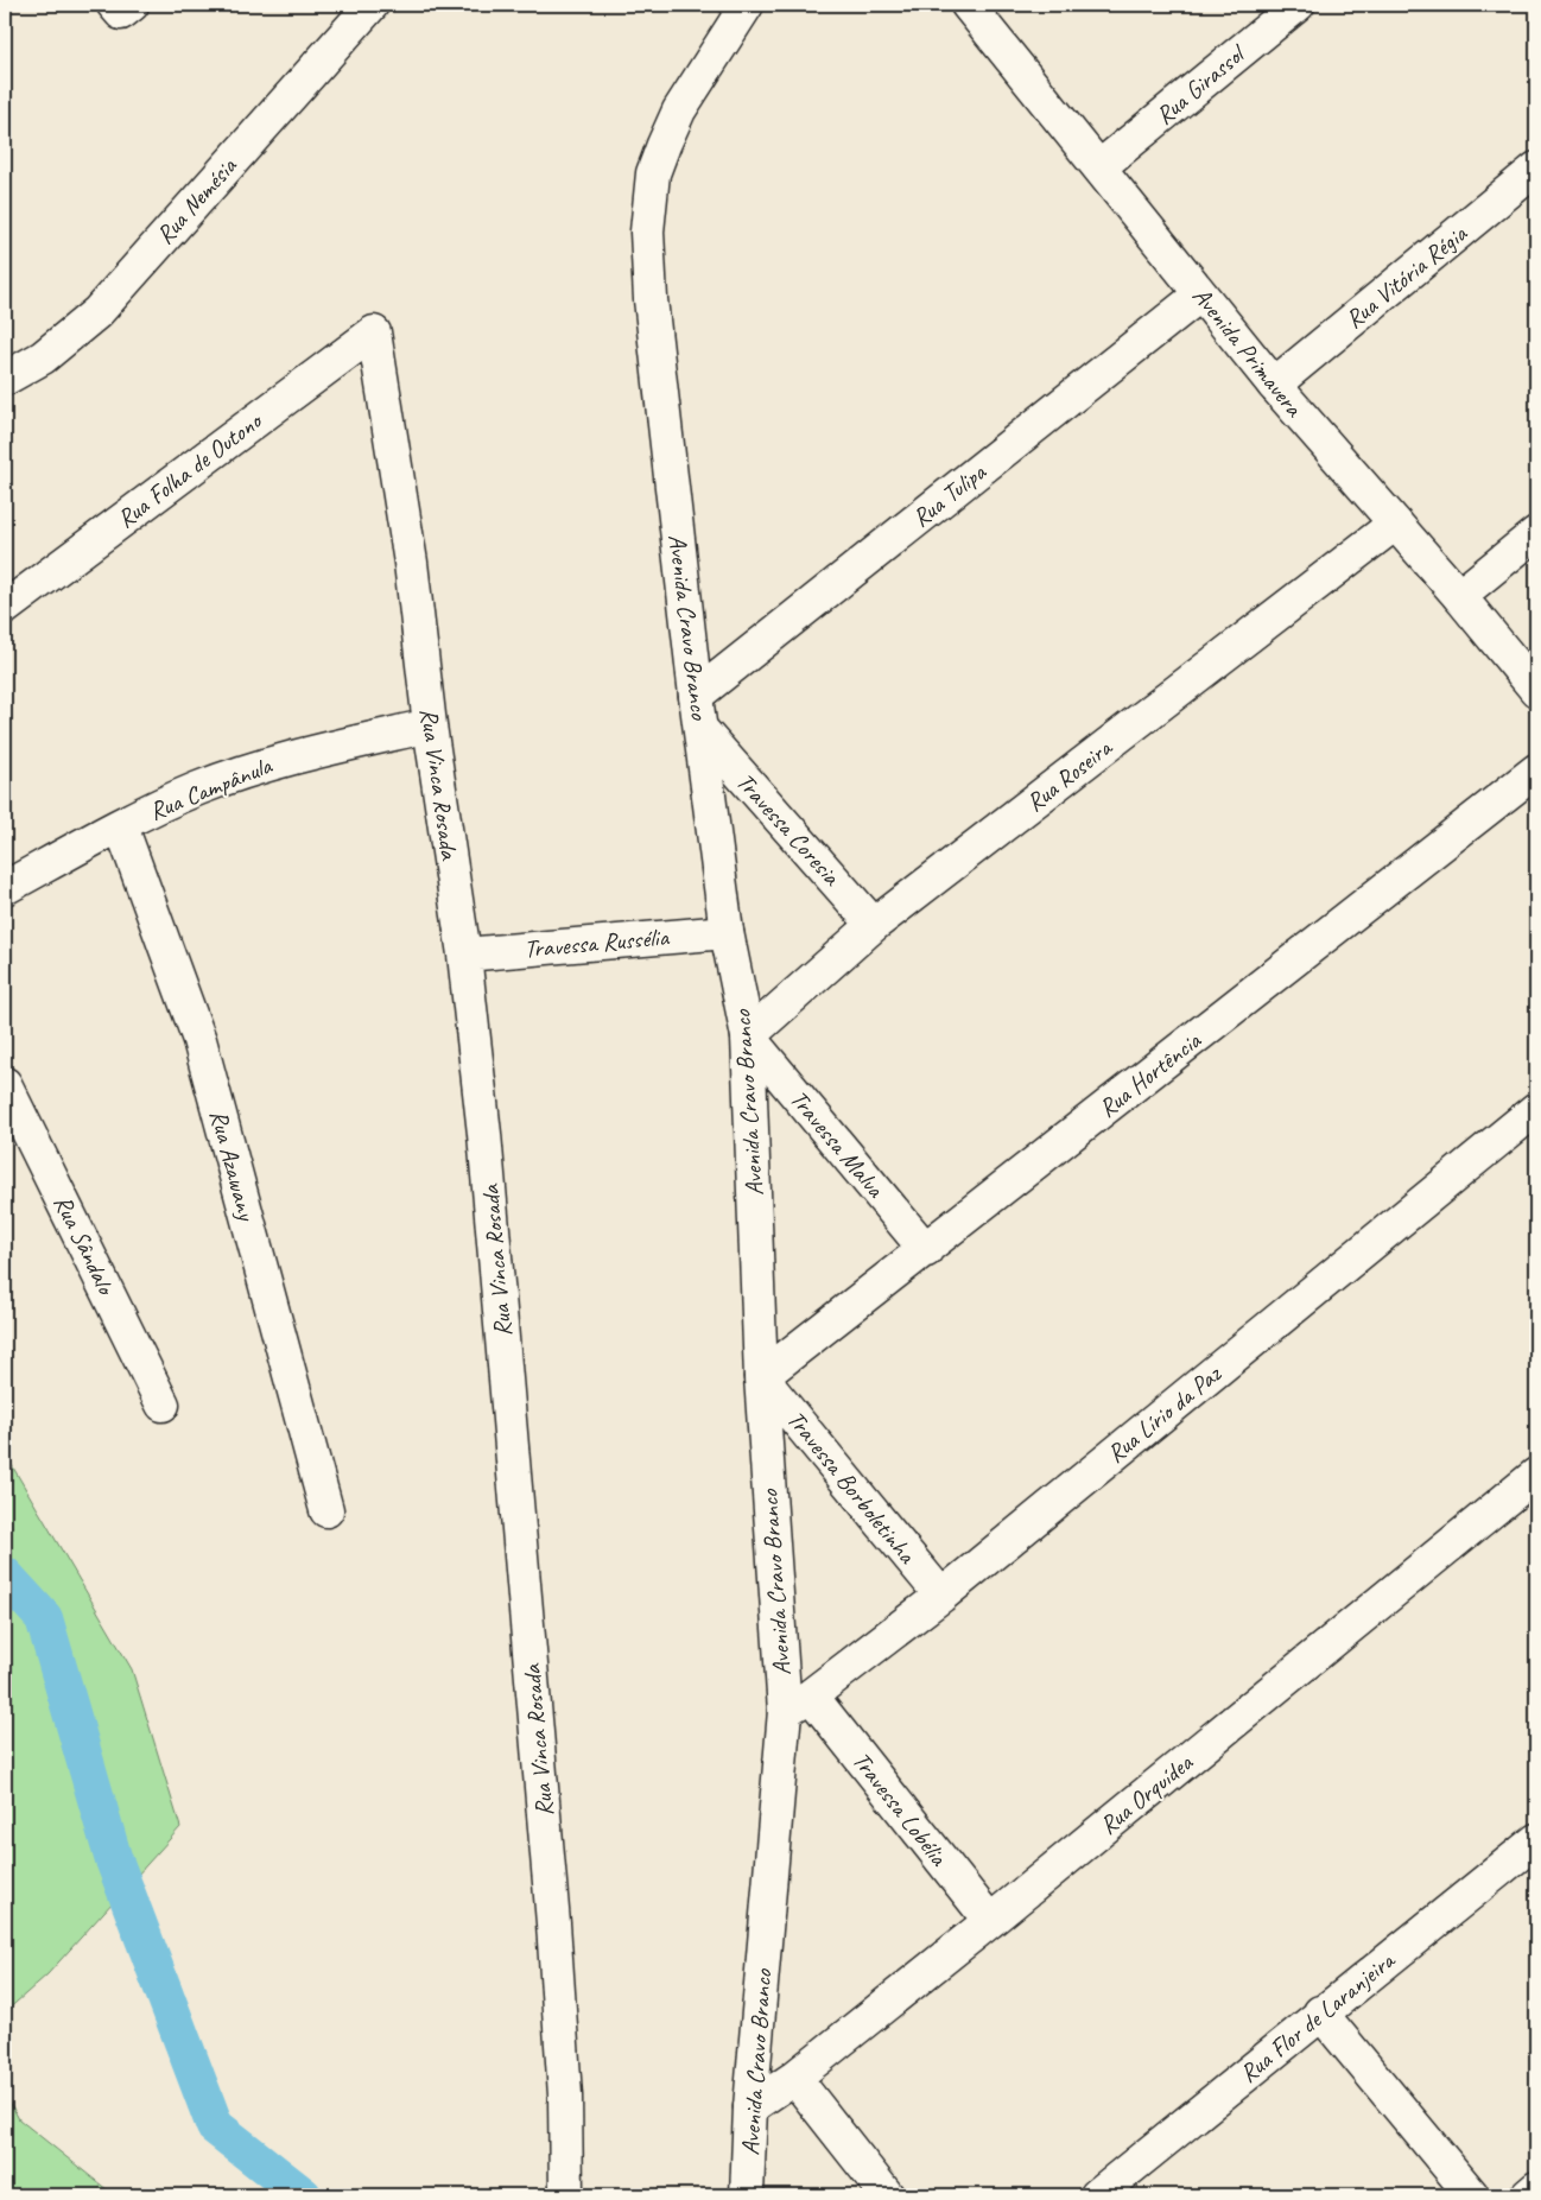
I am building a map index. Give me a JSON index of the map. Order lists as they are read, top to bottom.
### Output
{
  "streets": {
    "street": [
      "Rua Girassol",
      "Rua Nemésia",
      "Rua Vitória Régia",
      "Avenida Primavera",
      "Rua Folha de Outono",
      "Rua Tulipa",
      "Avenida Cravo Branco",
      "Rua Roseira",
      "Rua Vinca Rosada",
      "Rua Campânula",
      "Travessa Coresia",
      "Travessa Russélia",
      "Rua Hortência",
      "Travessa Malva",
      "Rua Azawany",
      "Rua Sândalo",
      "Rua Lírio da Paz",
      "Travessa Borboletinha",
      "Rua Orquídea",
      "Travessa Lobélia",
      "Rua Flor de Laranjeira"
    ]
  },
  "crossings": [
    ["Rua Girassol", "Avenida Primavera"],
    ["Rua Vitória Régia", "Avenida Primavera"],
    ["Avenida Primavera", "Rua Tulipa"],
    ["Avenida Primavera", "Rua Roseira"],
    ["Rua Folha de Outono", "Rua Vinca Rosada"],
    ["Rua Tulipa", "Avenida Cravo Branco"],
    ["Avenida Cravo Branco", "Rua Roseira"],
    ["Avenida Cravo Branco", "Travessa Coresia"],
    ["Avenida Cravo Branco", "Travessa Russélia"],
    ["Avenida Cravo Branco", "Rua Hortência"],
    ["Avenida Cravo Branco", "Travessa Malva"],
    ["Avenida Cravo Branco", "Rua Lírio da Paz"],
    ["Avenida Cravo Branco", "Travessa Borboletinha"],
    ["Avenida Cravo Branco", "Rua Orquídea"],
    ["Avenida Cravo Branco", "Travessa Lobélia"],
    ["Rua Roseira", "Travessa Coresia"],
    ["Rua Roseira", "Travessa Malva"],
    ["Rua Vinca Rosada", "Rua Campânula"],
    ["Rua Vinca Rosada", "Travessa Russélia"],
    ["Rua Campânula", "Rua Azawany"],
    ["Rua Hortência", "Travessa Malva"],
    ["Rua Hortência", "Travessa Borboletinha"],
    ["Rua Lírio da Paz", "Travessa Borboletinha"],
    ["Rua Lírio da Paz", "Travessa Lobélia"],
    ["Rua Orquídea", "Travessa Lobélia"]
  ]
}
